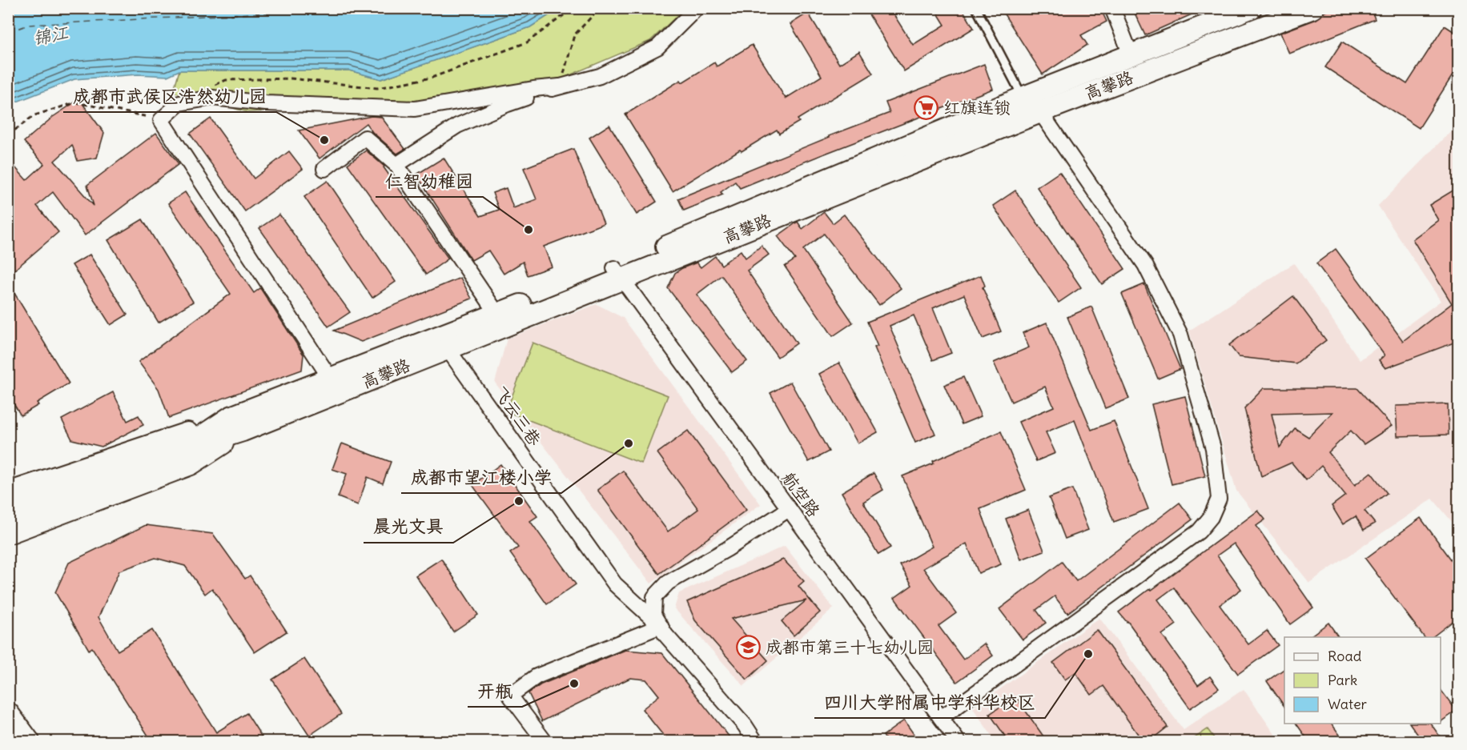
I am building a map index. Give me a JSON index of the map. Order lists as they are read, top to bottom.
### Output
{
  "streets": {
    "main road": ["高攀路"],
    "street": ["飞云三巷", "航空路"]
  },
  "crossings": [
    ["高攀路", "飞云三巷"],
    ["高攀路", "航空路"]
  ],
  "water": ["锦江"],
  "places": {
    "supermarket": ["红旗连锁"],
    "other": [
      "成都市武侯区浩然幼儿园",
      "仁智幼稚园",
      "成都市望江楼小学",
      "晨光文具",
      "四川大学附属中学科华校区",
      "开瓶"
    ],
    "school or university": ["成都市第三十七幼儿园"]
  },
  "legend": ["Road", "Park", "Water"]
}
